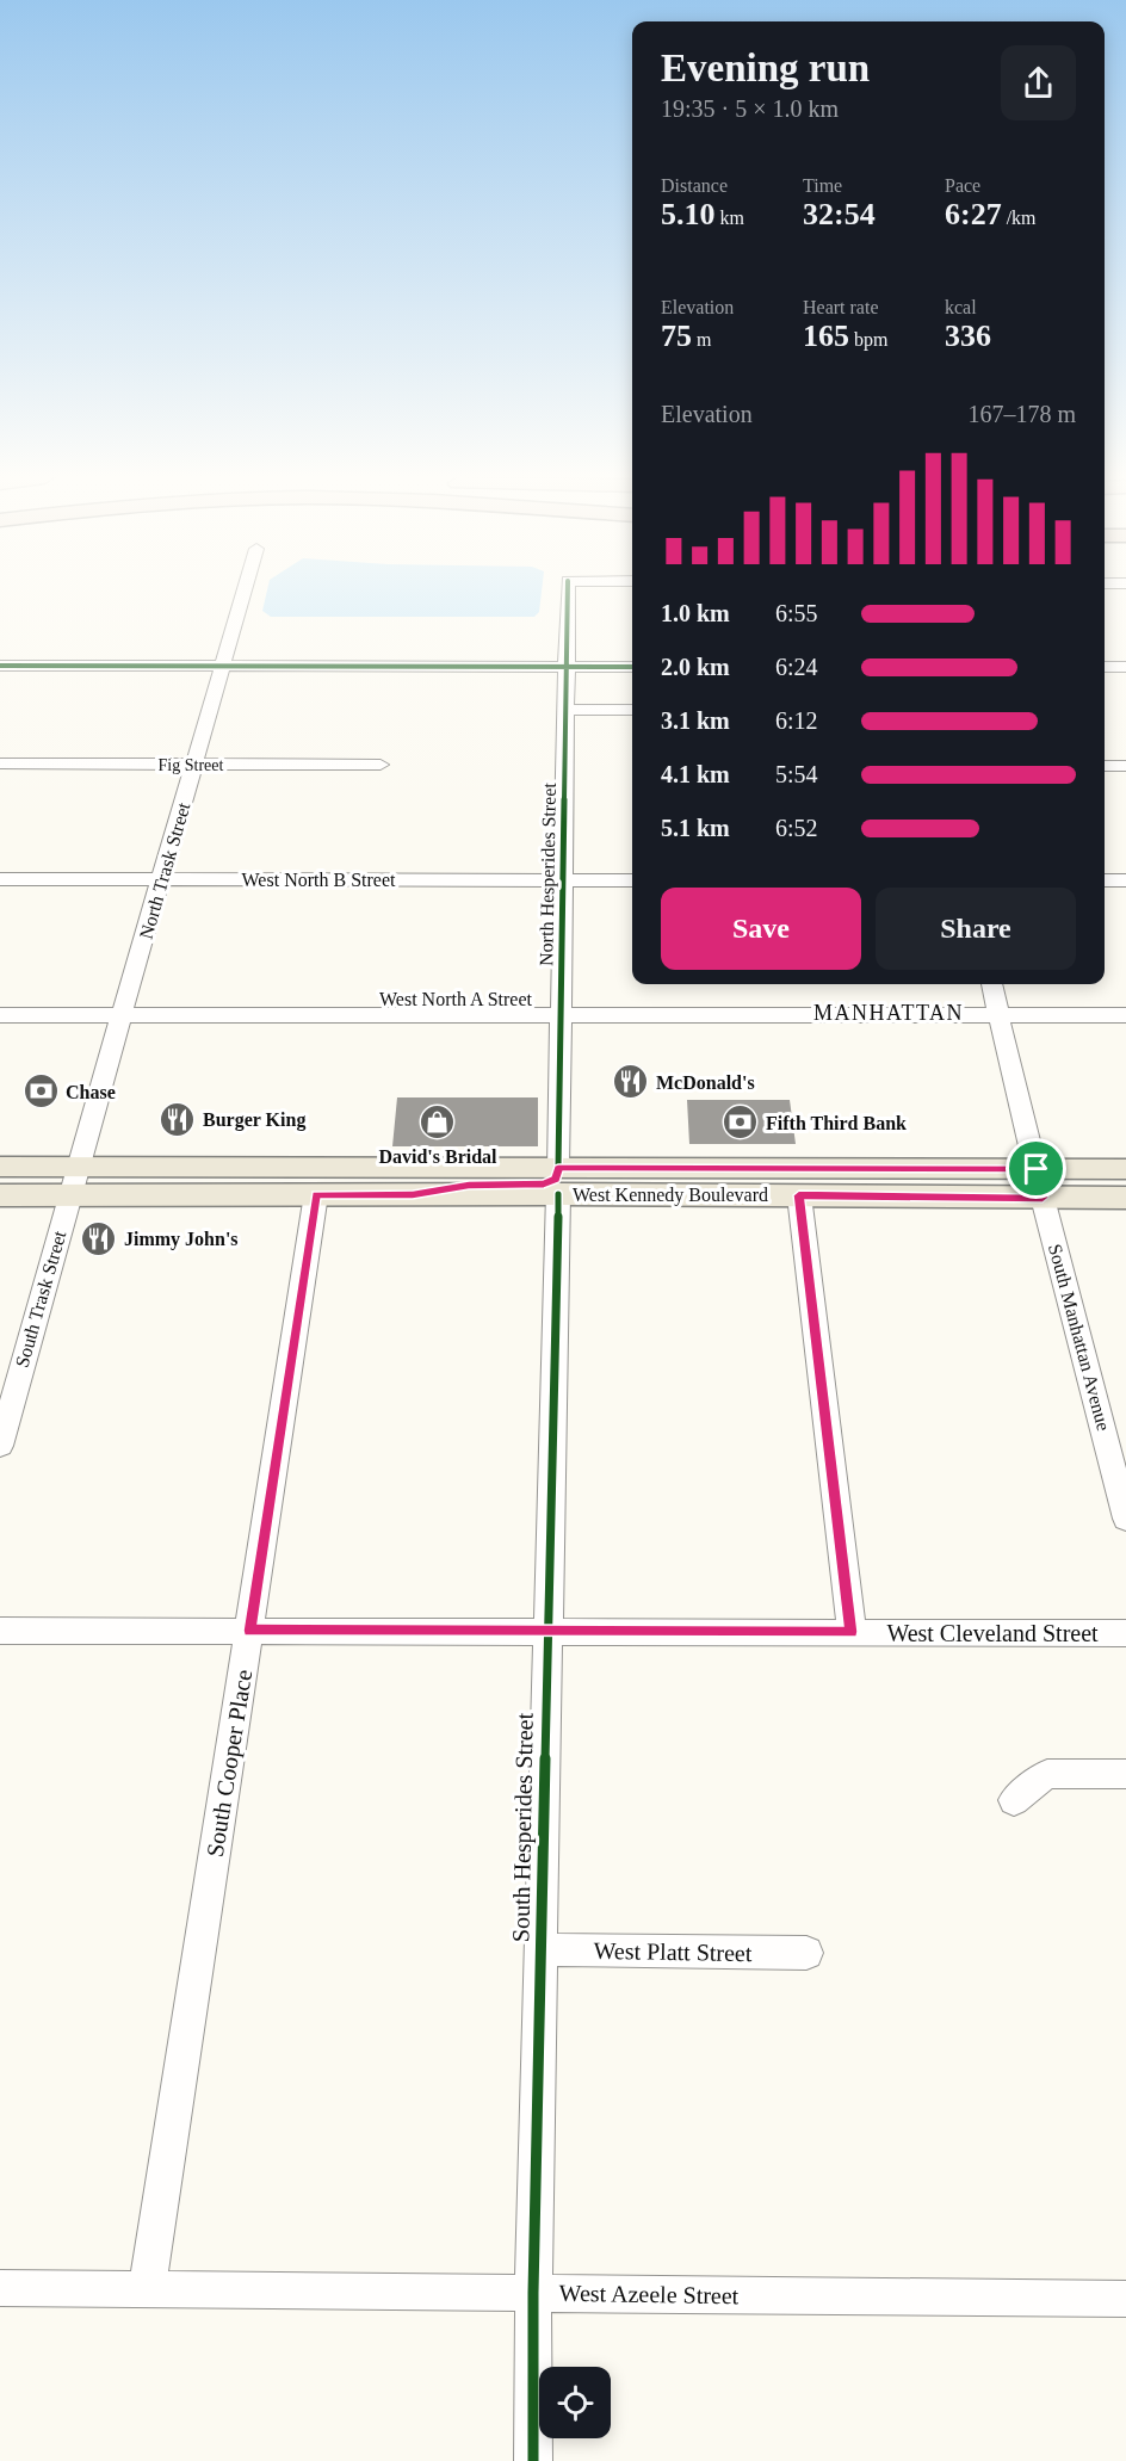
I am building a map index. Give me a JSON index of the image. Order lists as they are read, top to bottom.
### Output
{
  "streets": {
    "main road": ["West Kennedy Boulevard"],
    "street": [
      "Fig Street",
      "North Trask Street",
      "North Hesperides Street",
      "West North B Street",
      "West North A Street",
      "South Trask Street",
      "South Manhattan Avenue",
      "West Cleveland Street",
      "South Cooper Place",
      "South Hesperides Street",
      "West Platt Street",
      "West Azeele Street"
    ]
  },
  "crossings": [
    ["Fig Street", "North Trask Street"],
    ["North Trask Street", "West North B Street"],
    ["North Trask Street", "West North A Street"],
    ["North Trask Street", "West Kennedy Boulevard"],
    ["North Trask Street", "South Trask Street"],
    ["North Hesperides Street", "West North B Street"],
    ["North Hesperides Street", "West North A Street"],
    ["North Hesperides Street", "West Kennedy Boulevard"],
    ["North Hesperides Street", "South Hesperides Street"],
    ["West North A Street", "South Manhattan Avenue"],
    ["West Kennedy Boulevard", "South Trask Street"],
    ["West Kennedy Boulevard", "South Manhattan Avenue"],
    ["West Kennedy Boulevard", "South Cooper Place"],
    ["West Kennedy Boulevard", "South Hesperides Street"],
    ["West Cleveland Street", "South Cooper Place"],
    ["West Cleveland Street", "South Hesperides Street"],
    ["South Cooper Place", "West Azeele Street"],
    ["South Hesperides Street", "West Platt Street"],
    ["South Hesperides Street", "West Azeele Street"]
  ],
  "districts": ["MANHATTAN"],
  "places": {
    "restaurant": ["McDonald's", "Burger King", "Jimmy John's"],
    "bank": ["Chase", "Fifth Third Bank"],
    "shop": ["David's Bridal"]
  },
  "page": {
    "heading": ["Evening run", "19:35 · 5 × 1.0 km"],
    "stats": [
      ["Distance", "5.10 km"],
      ["Time", "32:54"],
      ["Pace", "6:27 /km"],
      ["Elevation", "75 m"],
      ["Heart rate", "165 bpm"],
      ["kcal", "336"]
    ],
    "chart": ["Elevation", "167–178 m"],
    "list": [
      {
        "name": "1.0 km",
        "note": "6:55"
      },
      {
        "name": "2.0 km",
        "note": "6:24"
      },
      {
        "name": "3.1 km",
        "note": "6:12"
      },
      {
        "name": "4.1 km",
        "note": "5:54"
      },
      {
        "name": "5.1 km",
        "note": "6:52"
      }
    ],
    "buttons": ["Save", "Share"]
  }
}
